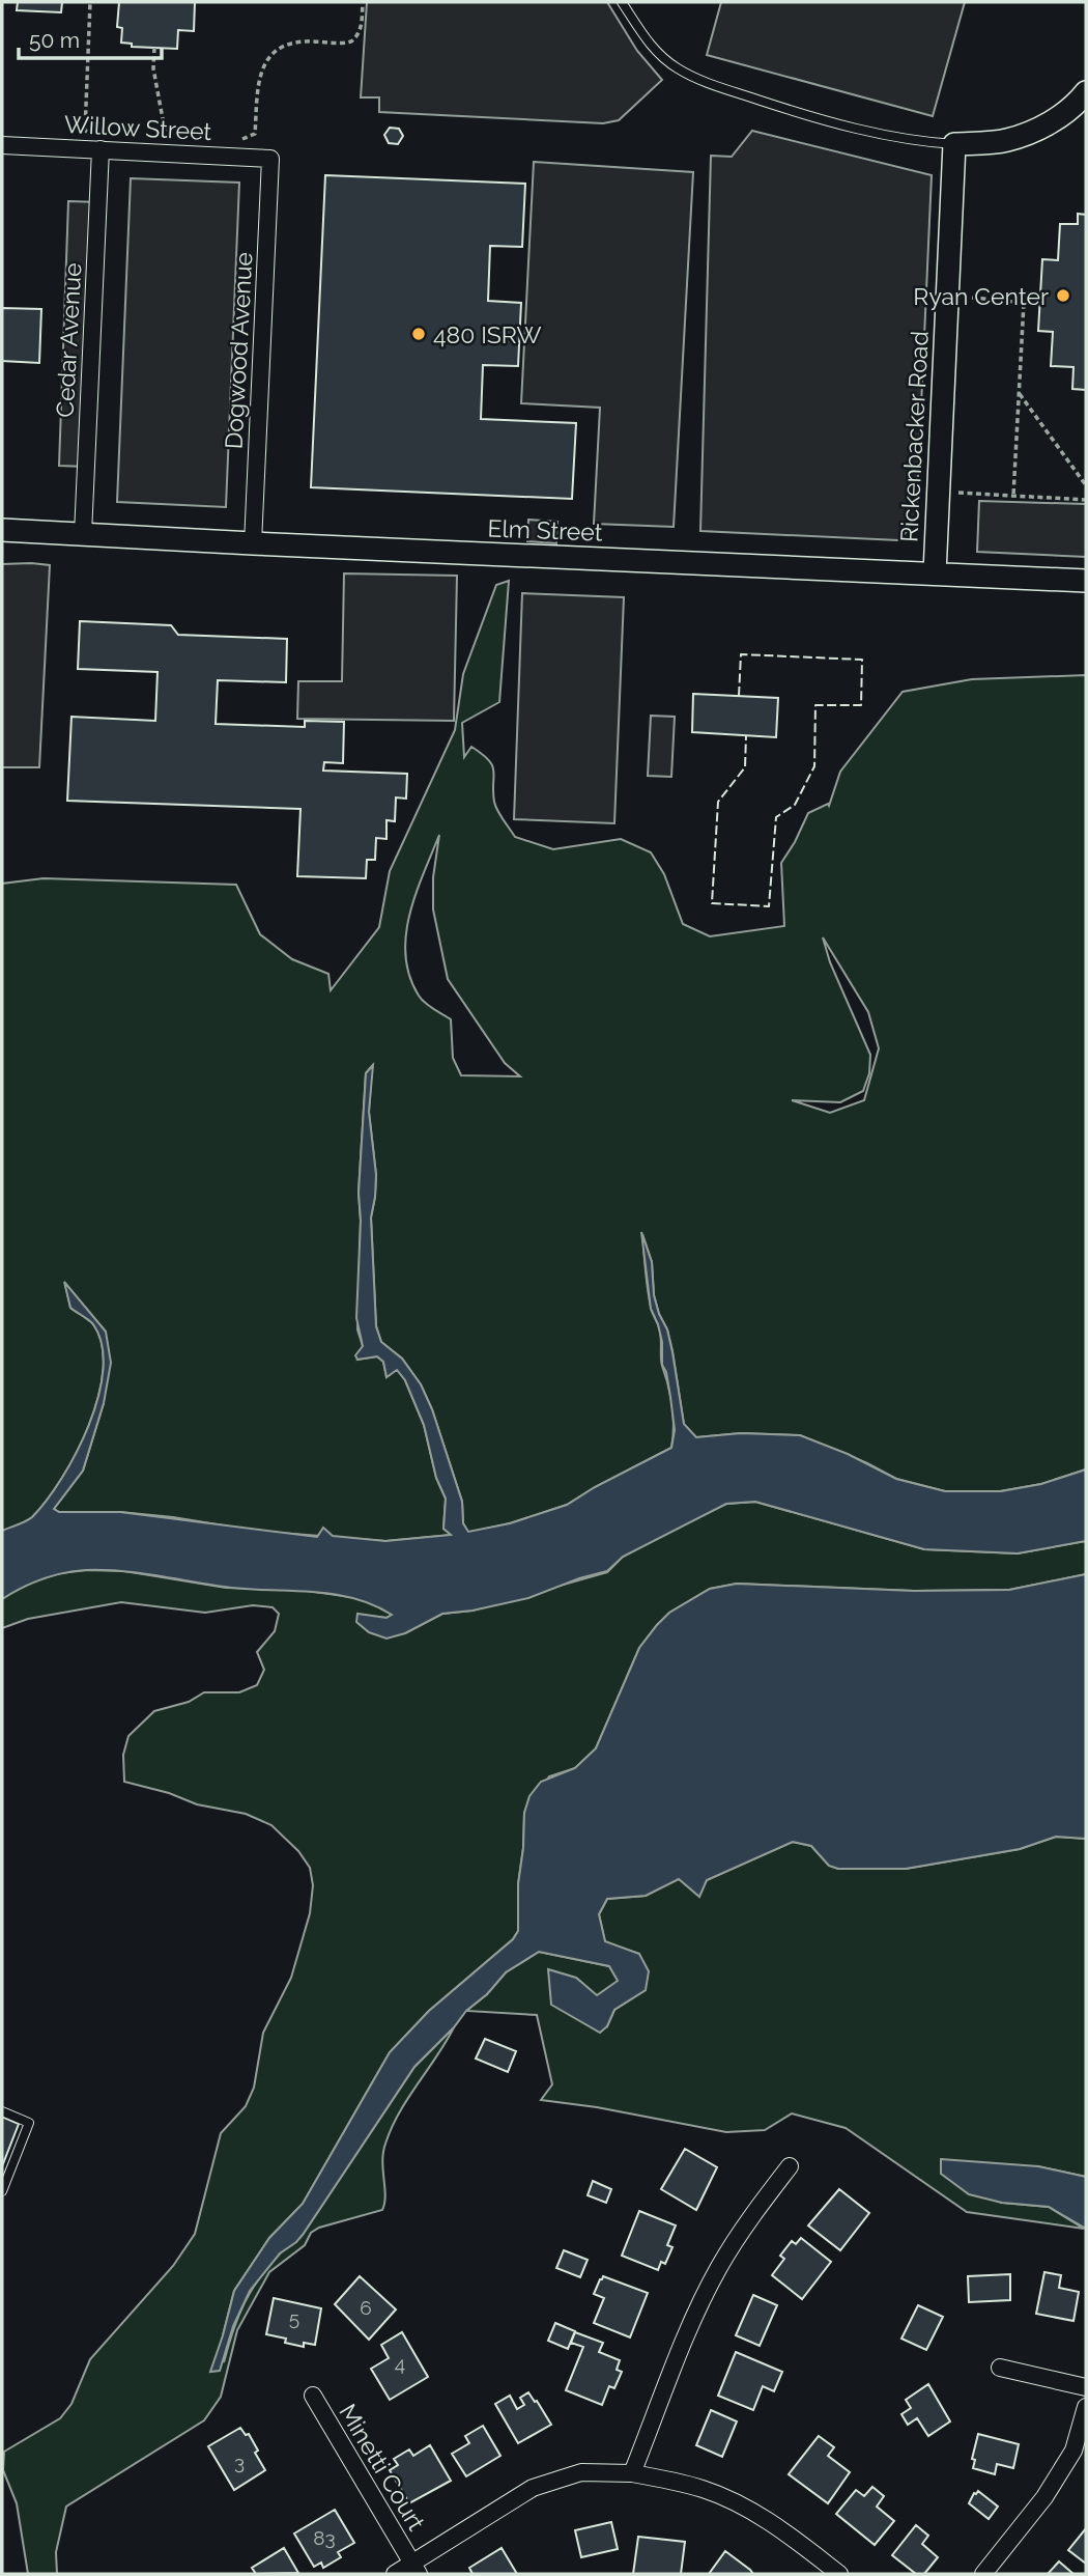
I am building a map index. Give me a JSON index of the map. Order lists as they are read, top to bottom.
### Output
{
  "streets": {
    "street": [
      "Willow Street",
      "Cedar Avenue",
      "Dogwood Avenue",
      "Rickenbacker Road",
      "Elm Street",
      "Minetti Court"
    ]
  },
  "crossings": [
    ["Willow Street", "Cedar Avenue"],
    ["Willow Street", "Dogwood Avenue"],
    ["Cedar Avenue", "Elm Street"],
    ["Dogwood Avenue", "Elm Street"],
    ["Rickenbacker Road", "Elm Street"]
  ],
  "places": ["Ryan Center", "480 ISRW"],
  "house_numbers": [
    "6",
    "5",
    "4",
    "3",
    "83"
  ],
  "scale_bar": "50 m"
}
